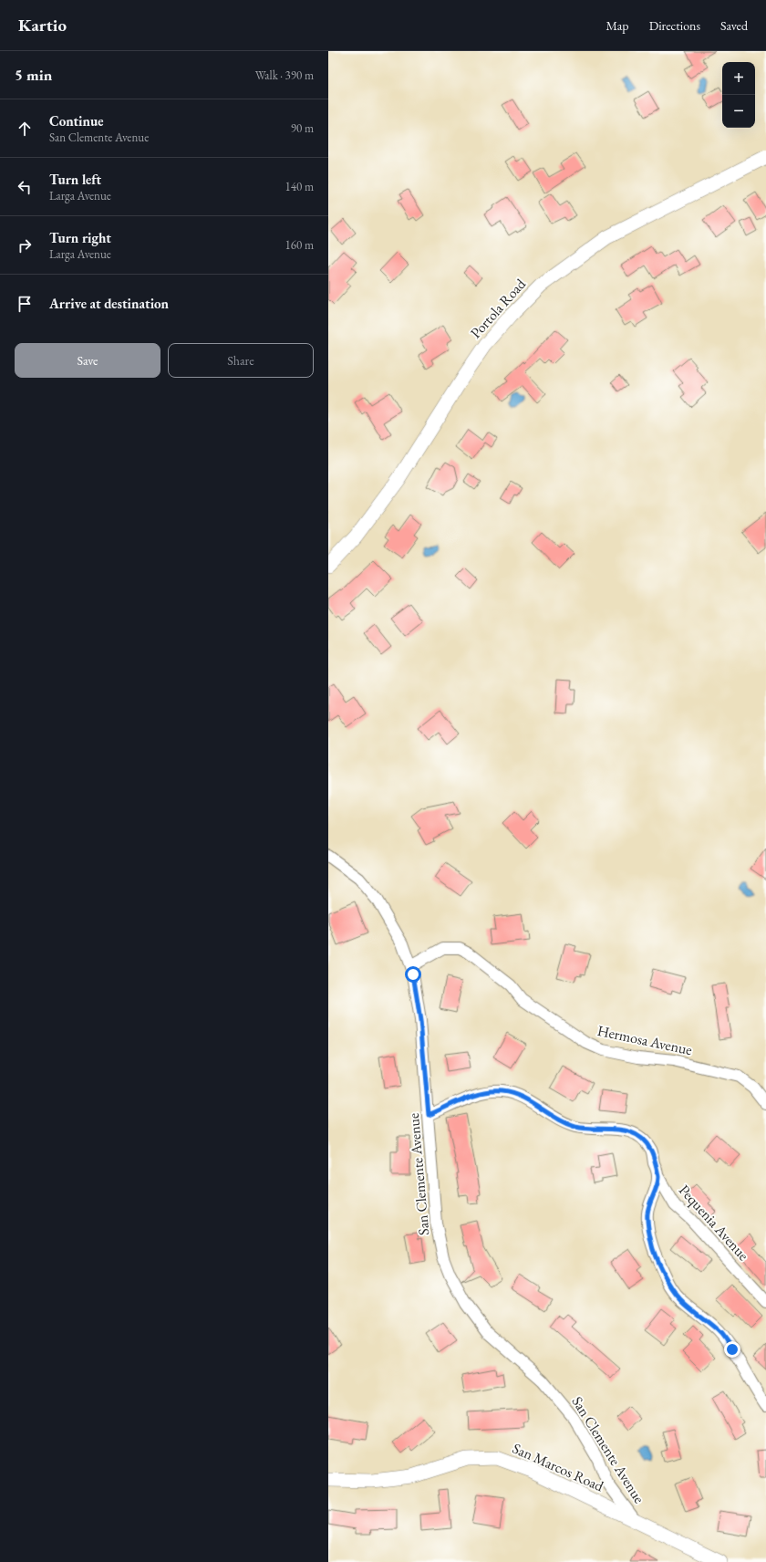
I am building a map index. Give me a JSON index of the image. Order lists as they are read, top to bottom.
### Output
{
  "streets": {
    "street": [
      "Portola Road",
      "Hermosa Avenue",
      "San Clemente Avenue",
      "Pequenia Avenue",
      "San Marcos Road"
    ]
  },
  "crossings": [
    ["Hermosa Avenue", "San Clemente Avenue"],
    ["San Clemente Avenue", "Pequenia Avenue"],
    ["San Clemente Avenue", "San Marcos Road"]
  ],
  "page": {
    "header": "Kartio",
    "nav": ["Map", "Directions", "Saved"],
    "heading": ["5 min", "Walk · 390 m"],
    "map_buttons": ["+", "−"],
    "list": [
      ["Continue", "San Clemente Avenue", "90 m"],
      ["Turn left", "Larga Avenue", "140 m"],
      ["Turn right", "Larga Avenue", "160 m"],
      "Arrive at destination"
    ],
    "buttons": ["Save", "Share"]
  }
}
